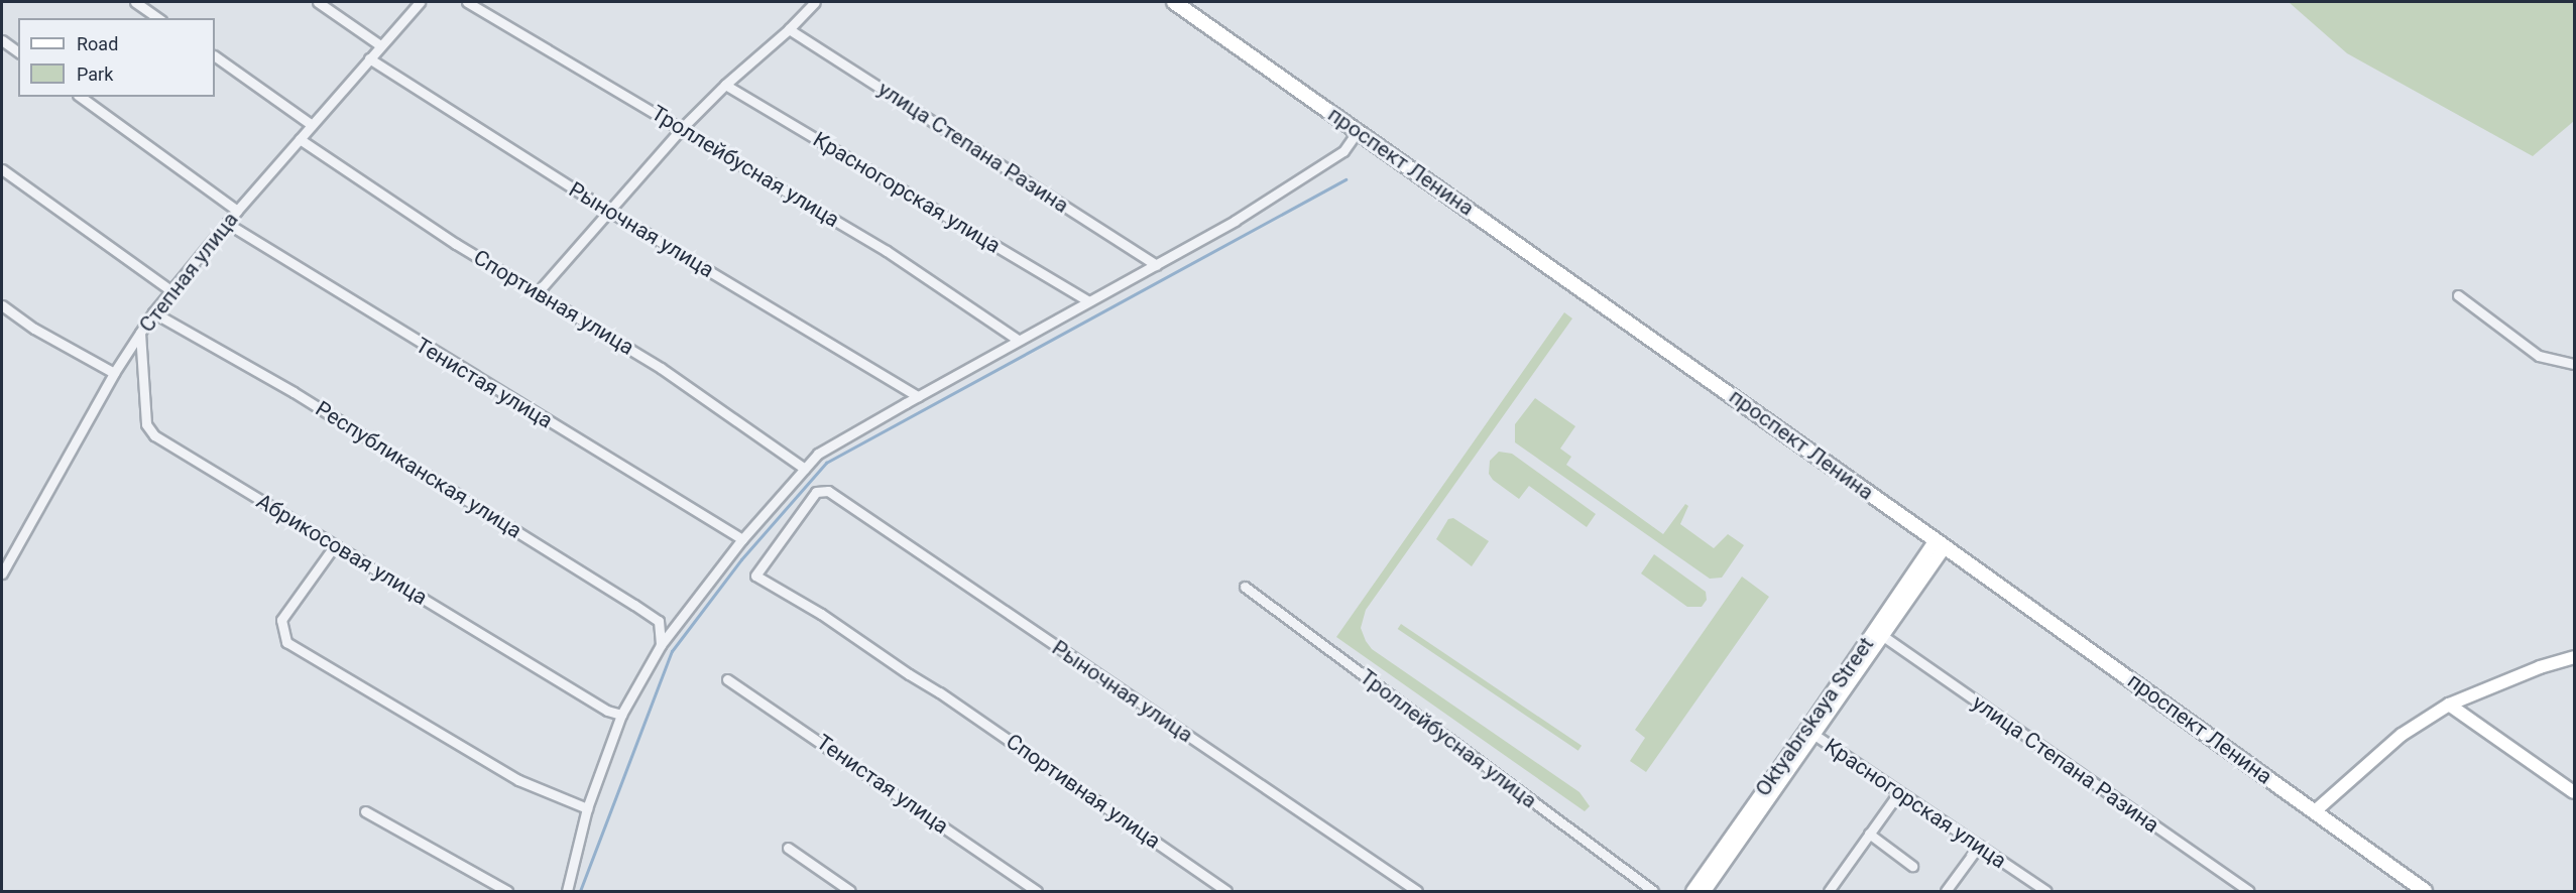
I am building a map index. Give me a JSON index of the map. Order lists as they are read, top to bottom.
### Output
{
  "streets": {
    "main road": ["проспект Ленина", "Oktyabrskaya Street"],
    "street": [
      "улица Степана Разина",
      "Троллейбусная улица",
      "Красногорская улица",
      "Рыночная улица",
      "Степная улица",
      "Спортивная улица",
      "Тенистая улица",
      "Республиканская улица",
      "Абрикосовая улица"
    ]
  },
  "crossings": [
    ["улица Степана Разина", "Oktyabrskaya Street"],
    ["проспект Ленина", "Oktyabrskaya Street"],
    ["Рыночная улица", "Степная улица"],
    ["Рыночная улица", "Спортивная улица"],
    ["Степная улица", "Спортивная улица"],
    ["Степная улица", "Тенистая улица"],
    ["Степная улица", "Республиканская улица"],
    ["Степная улица", "Абрикосовая улица"]
  ],
  "legend": ["Road", "Park"]
}
